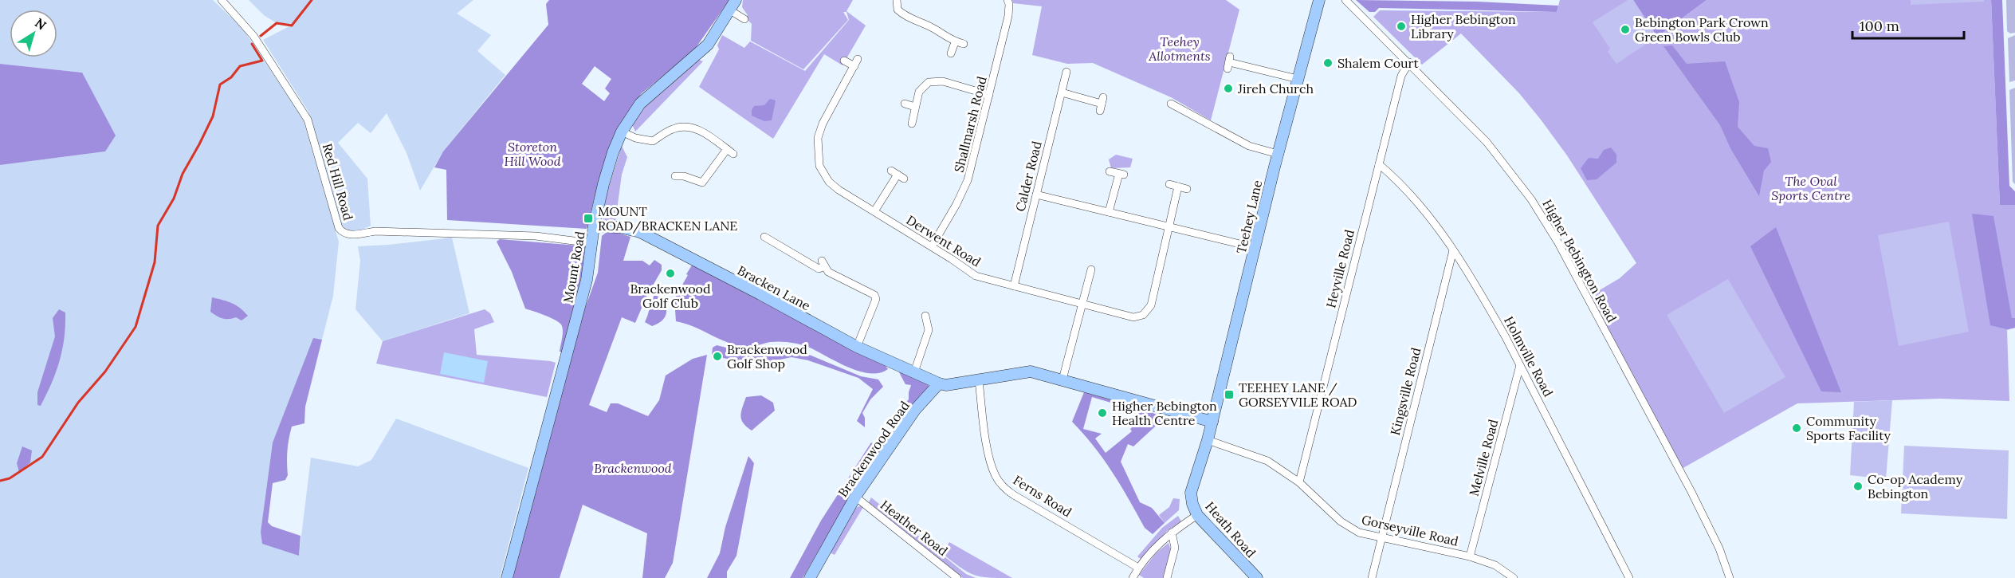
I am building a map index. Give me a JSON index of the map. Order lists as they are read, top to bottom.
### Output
{
  "streets": {
    "street": [
      "Shallmarsh Road",
      "Calder Road",
      "Red Hill Road",
      "Teehey Lane",
      "Derwent Road",
      "Higher Bebington Road",
      "Mount Road",
      "Heyville Road",
      "Bracken Lane",
      "Holmville Road",
      "Kingsville Road",
      "Brackenwood Road",
      "Melville Road",
      "Ferns Road",
      "Heather Road",
      "Heath Road",
      "Gorseyville Road"
    ]
  },
  "crossings": [
    ["Shallmarsh Road", "Derwent Road"],
    ["Calder Road", "Derwent Road"],
    ["Red Hill Road", "Mount Road"],
    ["Teehey Lane", "Heath Road"],
    ["Teehey Lane", "Gorseyville Road"],
    ["Higher Bebington Road", "Heyville Road"],
    ["Mount Road", "Bracken Lane"],
    ["Heyville Road", "Holmville Road"],
    ["Heyville Road", "Gorseyville Road"],
    ["Bracken Lane", "Brackenwood Road"],
    ["Holmville Road", "Kingsville Road"],
    ["Holmville Road", "Melville Road"],
    ["Kingsville Road", "Gorseyville Road"],
    ["Brackenwood Road", "Heather Road"],
    ["Melville Road", "Gorseyville Road"],
    ["Heath Road", "Gorseyville Road"]
  ],
  "parks": [
    "Teehey Allotments",
    "Storeton Hill Wood",
    "The Oval Sports Centre",
    "Brackenwood"
  ],
  "places": {
    "other": [
      "Higher Bebington Library",
      "Bebington Park Crown Green Bowls Club",
      "Shalem Court",
      "Jireh Church",
      "Brackenwood Golf Club",
      "Brackenwood Golf Shop",
      "Higher Bebington Health Centre",
      "Community Sports Facility",
      "Co-op Academy Bebington"
    ],
    "transit": ["MOUNT ROAD/BRACKEN LANE", "TEEHEY LANE / GORSEYVILE ROAD"]
  },
  "scale_bar": "100 m",
  "north": "top right"
}
